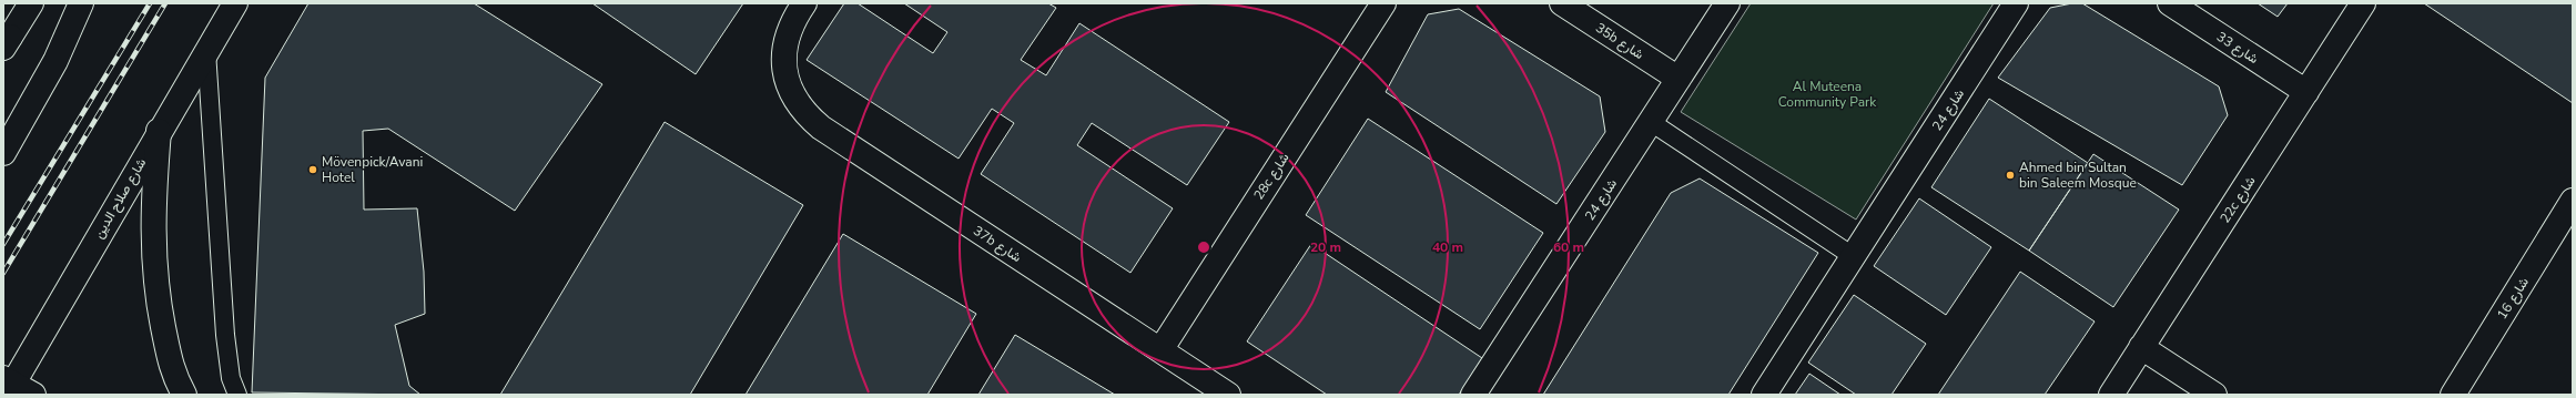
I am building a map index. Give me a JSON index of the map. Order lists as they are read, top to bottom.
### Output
{
  "streets": {
    "street": [
      "35b شارع",
      "شارع 33",
      "شارع 24",
      "28c شارع",
      "شارع صلاح الدين",
      "22c شارع",
      "37b شارع",
      "شارع 16"
    ]
  },
  "crossings": [
    ["35b شارع", "شارع 24"],
    ["شارع 33", "22c شارع"],
    ["28c شارع", "37b شارع"]
  ],
  "parks": ["Al Muteena Community Park"],
  "places": ["Mövenpick/Avani Hotel", "Ahmed bin Sultan bin Saleem Mosque"],
  "rings": ["20 m", "40 m", "60 m"]
}
